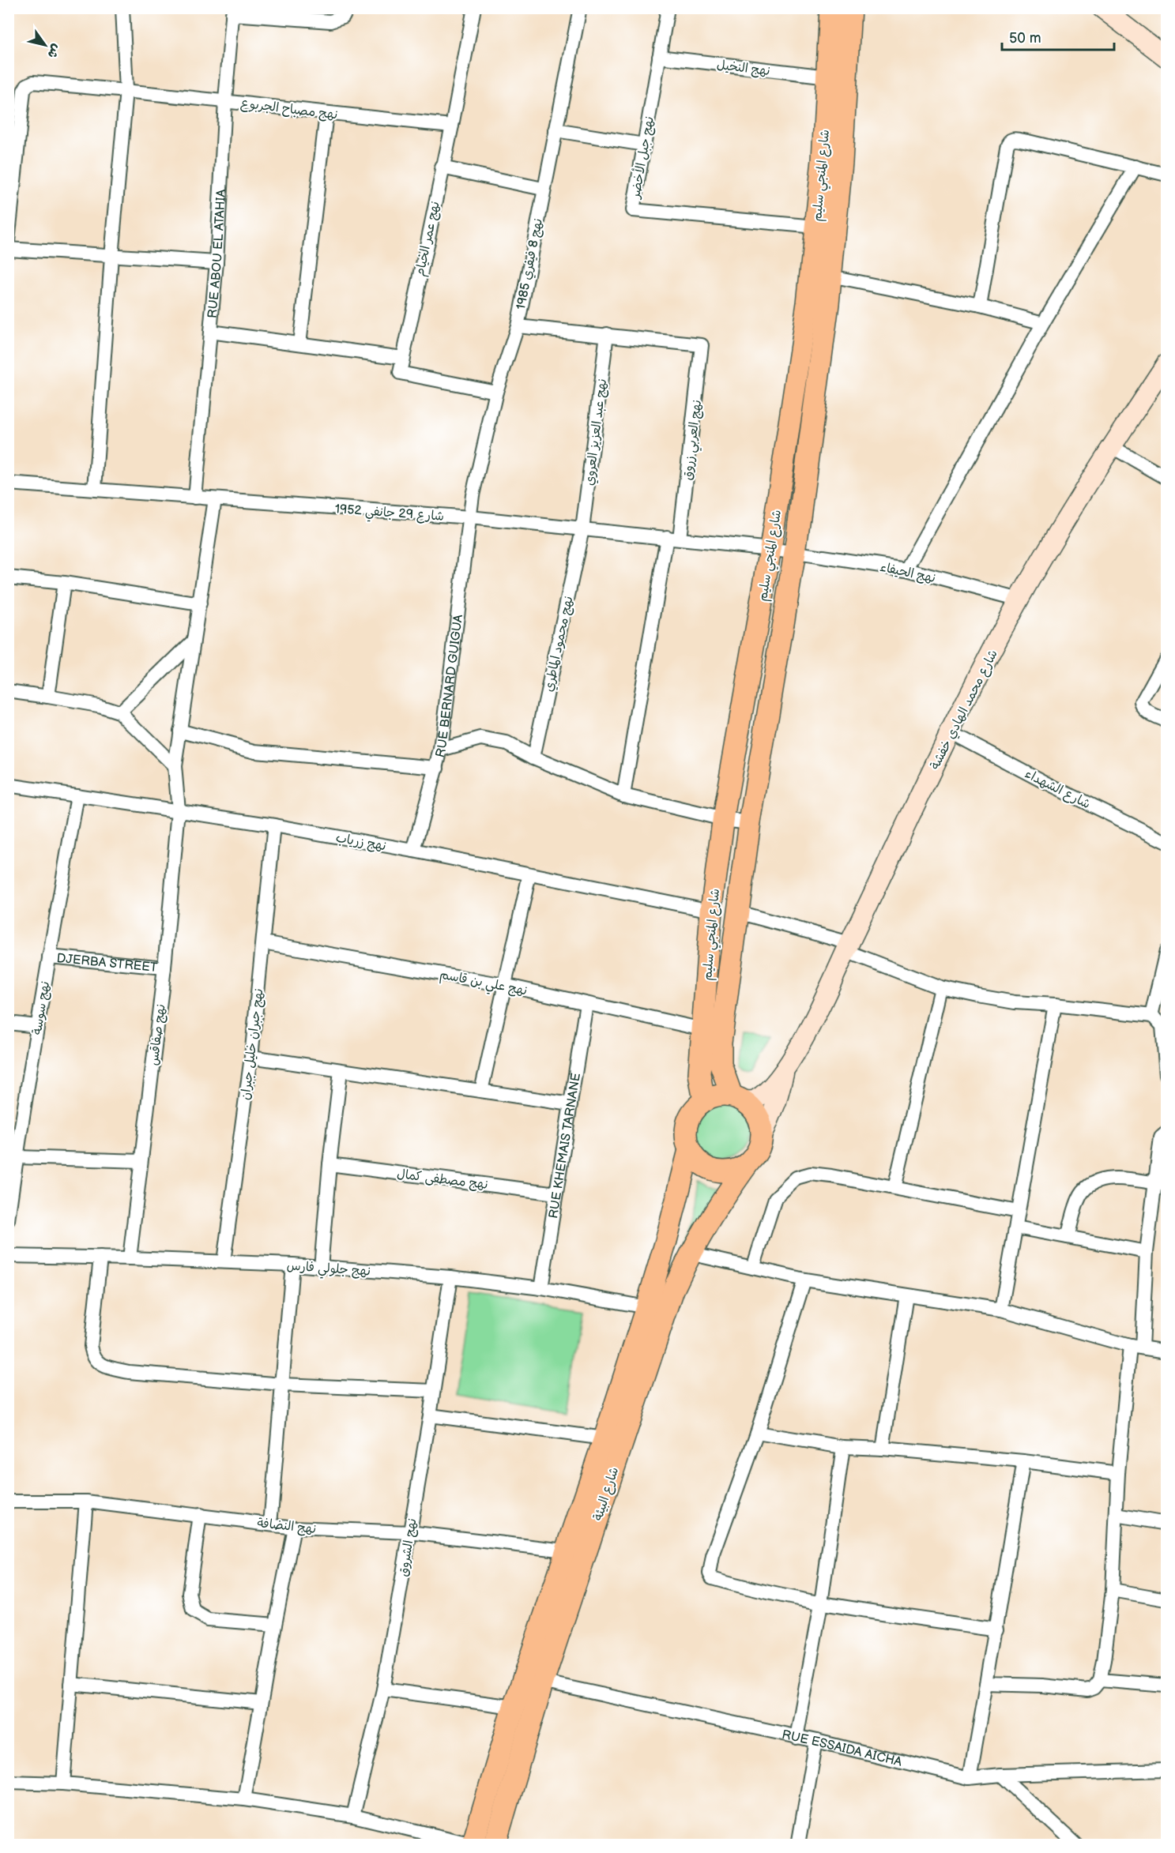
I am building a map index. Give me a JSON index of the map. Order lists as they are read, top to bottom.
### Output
{
  "streets": {
    "main road": ["شارع المنجي سليم", "شارع محمد الهادي خفشة", "شارع البيئة"],
    "street": [
      "نهج النخيل",
      "نهج مصباح الجربوع",
      "نهج جبل الأخضر",
      "نهج عمر الخيام",
      "RUE ABOU EL ATAHIA",
      "نهج 8 فيفري 1985",
      "نهج عبد العزيز العروي",
      "نهج العربي زروق",
      "شارع 29 جانفي 1952",
      "نهج الحيفاء",
      "نهج محمود الماطري",
      "RUE BERNARD GUIGUA",
      "شارع الشهداء",
      "نهج زرياب",
      "DJERBA STREET",
      "نهج علي بن قاسم",
      "نهج سوسة",
      "نهج صفاقس",
      "نهج جبران خليل جبران",
      "RUE KHEMAIS TARNANE",
      "نهج مصطفى كمال",
      "نهج جلولي فارس",
      "نهج النضافة",
      "نهج الشروق",
      "RUE ESSAIDA AICHA"
    ]
  },
  "crossings": [
    ["نهج النخيل", "نهج جبل الأخضر"],
    ["نهج النخيل", "شارع المنجي سليم"],
    ["نهج مصباح الجربوع", "نهج عمر الخيام"],
    ["نهج مصباح الجربوع", "RUE ABOU EL ATAHIA"],
    ["نهج جبل الأخضر", "شارع المنجي سليم"],
    ["شارع المنجي سليم", "شارع 29 جانفي 1952"],
    ["شارع المنجي سليم", "نهج الحيفاء"],
    ["شارع المنجي سليم", "نهج زرياب"],
    ["شارع المنجي سليم", "نهج علي بن قاسم"],
    ["شارع المنجي سليم", "شارع البيئة"],
    ["RUE ABOU EL ATAHIA", "شارع 29 جانفي 1952"],
    ["نهج 8 فيفري 1985", "شارع 29 جانفي 1952"],
    ["نهج 8 فيفري 1985", "RUE BERNARD GUIGUA"],
    ["نهج عبد العزيز العروي", "نهج العربي زروق"],
    ["نهج عبد العزيز العروي", "شارع 29 جانفي 1952"],
    ["نهج عبد العزيز العروي", "نهج محمود الماطري"],
    ["نهج العربي زروق", "شارع 29 جانفي 1952"],
    ["شارع 29 جانفي 1952", "نهج الحيفاء"],
    ["شارع 29 جانفي 1952", "نهج محمود الماطري"],
    ["شارع 29 جانفي 1952", "RUE BERNARD GUIGUA"],
    ["شارع 29 جانفي 1952", "نهج صفاقس"],
    ["نهج الحيفاء", "شارع محمد الهادي خفشة"],
    ["RUE BERNARD GUIGUA", "نهج زرياب"],
    ["شارع محمد الهادي خفشة", "شارع الشهداء"],
    ["نهج زرياب", "نهج سوسة"],
    ["نهج زرياب", "نهج صفاقس"],
    ["نهج زرياب", "نهج جبران خليل جبران"],
    ["DJERBA STREET", "نهج سوسة"],
    ["DJERBA STREET", "نهج صفاقس"],
    ["نهج علي بن قاسم", "نهج جبران خليل جبران"],
    ["نهج علي بن قاسم", "RUE KHEMAIS TARNANE"],
    ["نهج صفاقس", "نهج جلولي فارس"],
    ["نهج جبران خليل جبران", "نهج جلولي فارس"],
    ["RUE KHEMAIS TARNANE", "نهج مصطفى كمال"],
    ["RUE KHEMAIS TARNANE", "نهج جلولي فارس"],
    ["نهج جلولي فارس", "شارع البيئة"],
    ["نهج جلولي فارس", "نهج الشروق"],
    ["شارع البيئة", "نهج النضافة"],
    ["شارع البيئة", "RUE ESSAIDA AICHA"],
    ["نهج النضافة", "نهج الشروق"]
  ],
  "scale_bar": "50 m",
  "north": "bottom right"
}
